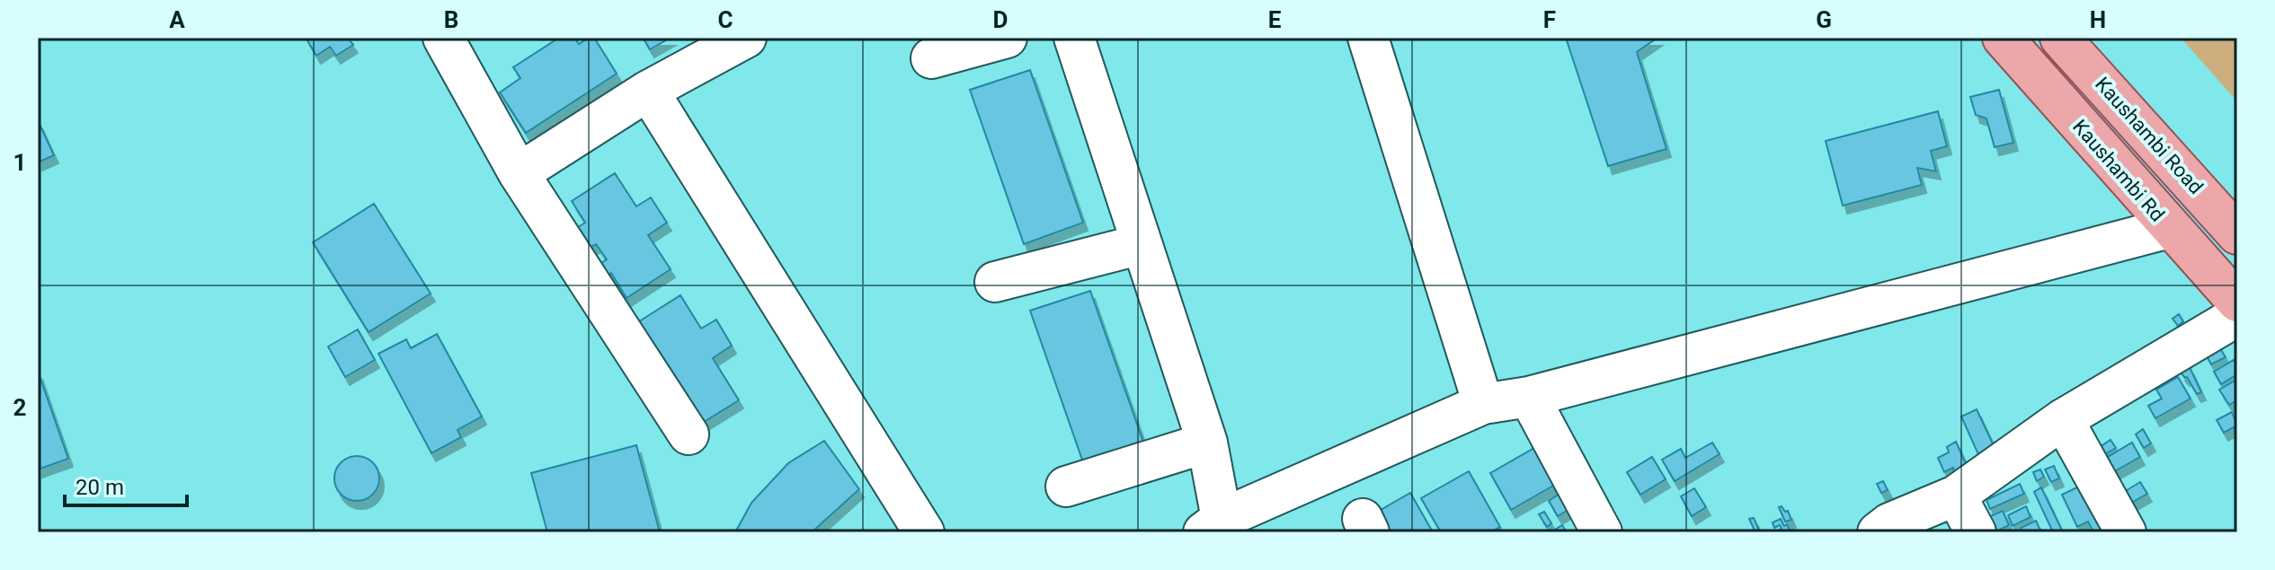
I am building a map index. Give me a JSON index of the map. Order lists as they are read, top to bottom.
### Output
{
  "streets": {
    "main road": ["Kaushambi Road", "Kaushambi Rd"]
  },
  "scale_bar": "20 m",
  "grid": {
    "columns": [
      "A",
      "B",
      "C",
      "D",
      "E",
      "F",
      "G",
      "H"
    ],
    "rows": ["1", "2"]
  }
}
